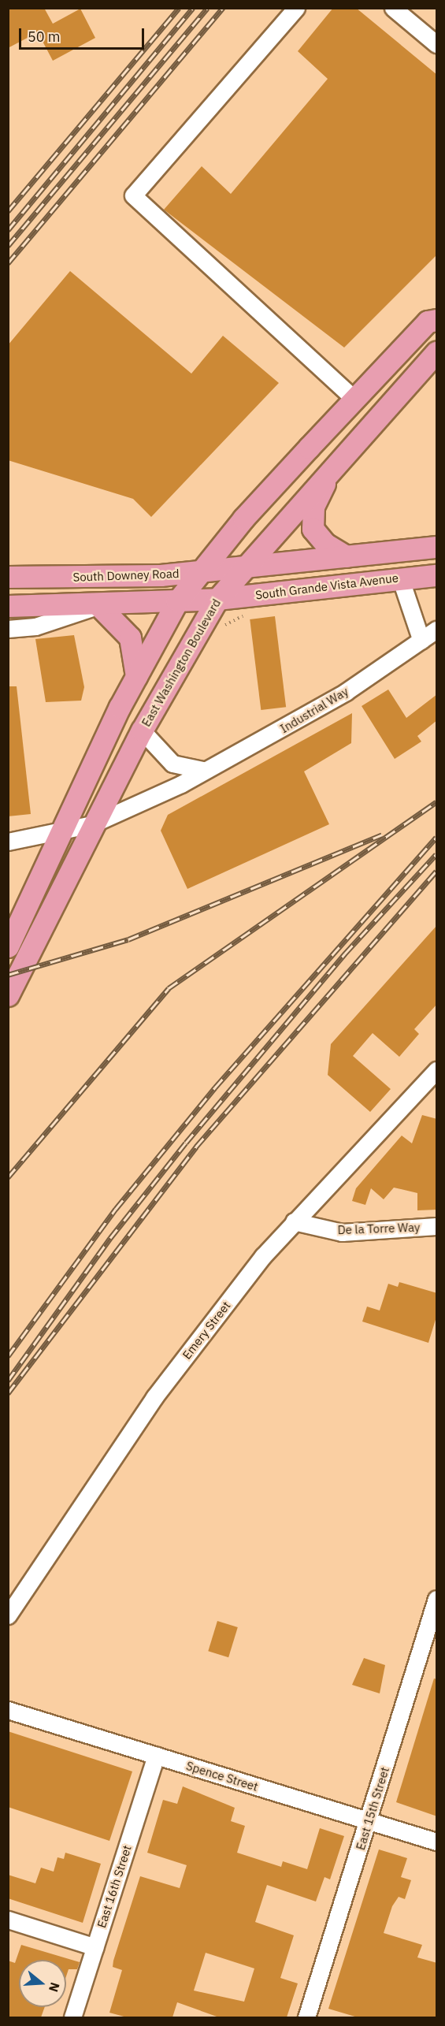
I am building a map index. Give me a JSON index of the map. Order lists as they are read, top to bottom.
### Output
{
  "streets": {
    "main road": ["South Downey Road", "South Grande Vista Avenue", "East Washington Boulevard"],
    "street": [
      "Industrial Way",
      "De la Torre Way",
      "Emery Street",
      "Spence Street",
      "East 15th Street",
      "East 16th Street"
    ]
  },
  "crossings": [
    ["South Downey Road", "East Washington Boulevard"],
    ["South Grande Vista Avenue", "East Washington Boulevard"],
    ["East Washington Boulevard", "Industrial Way"],
    ["De la Torre Way", "Emery Street"],
    ["Spence Street", "East 15th Street"],
    ["Spence Street", "East 16th Street"]
  ],
  "scale_bar": "50 m",
  "north": "right"
}
